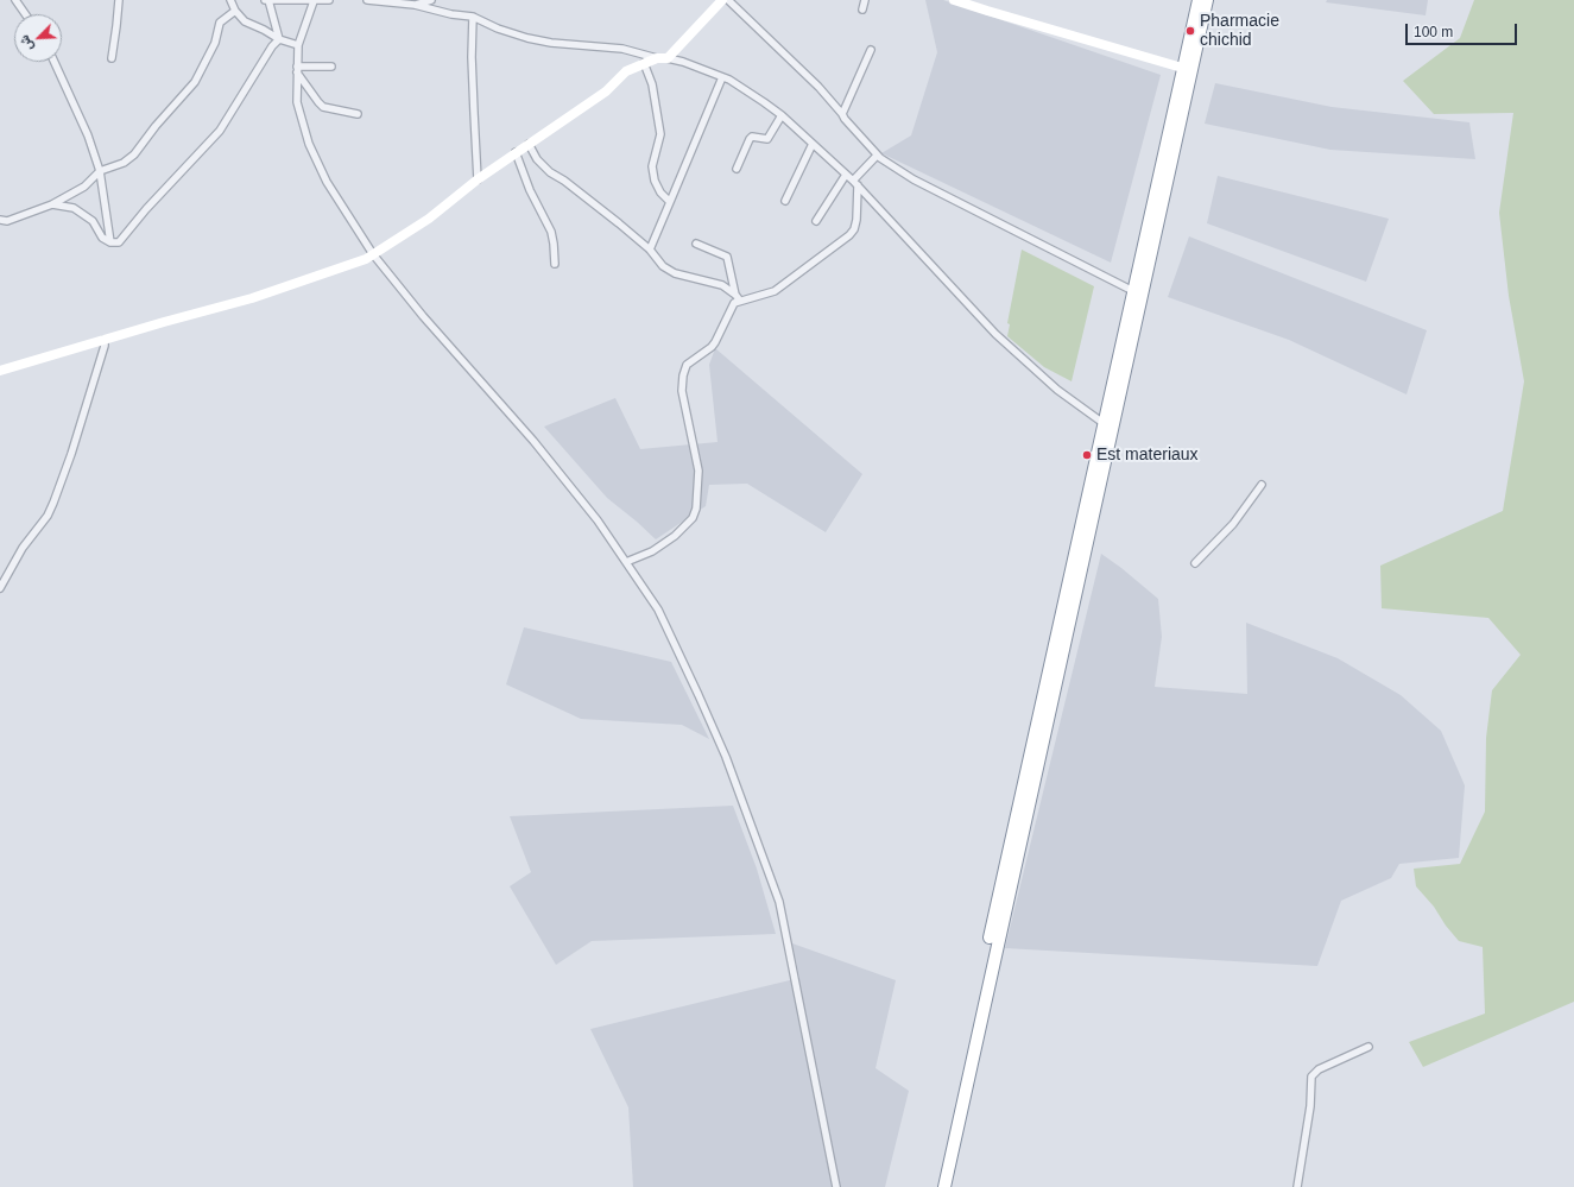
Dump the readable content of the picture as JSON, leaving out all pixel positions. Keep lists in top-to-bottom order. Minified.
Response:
{"places":["Pharmacie chichid","Est materiaux"],"scale_bar":"100 m","north":"bottom left"}
